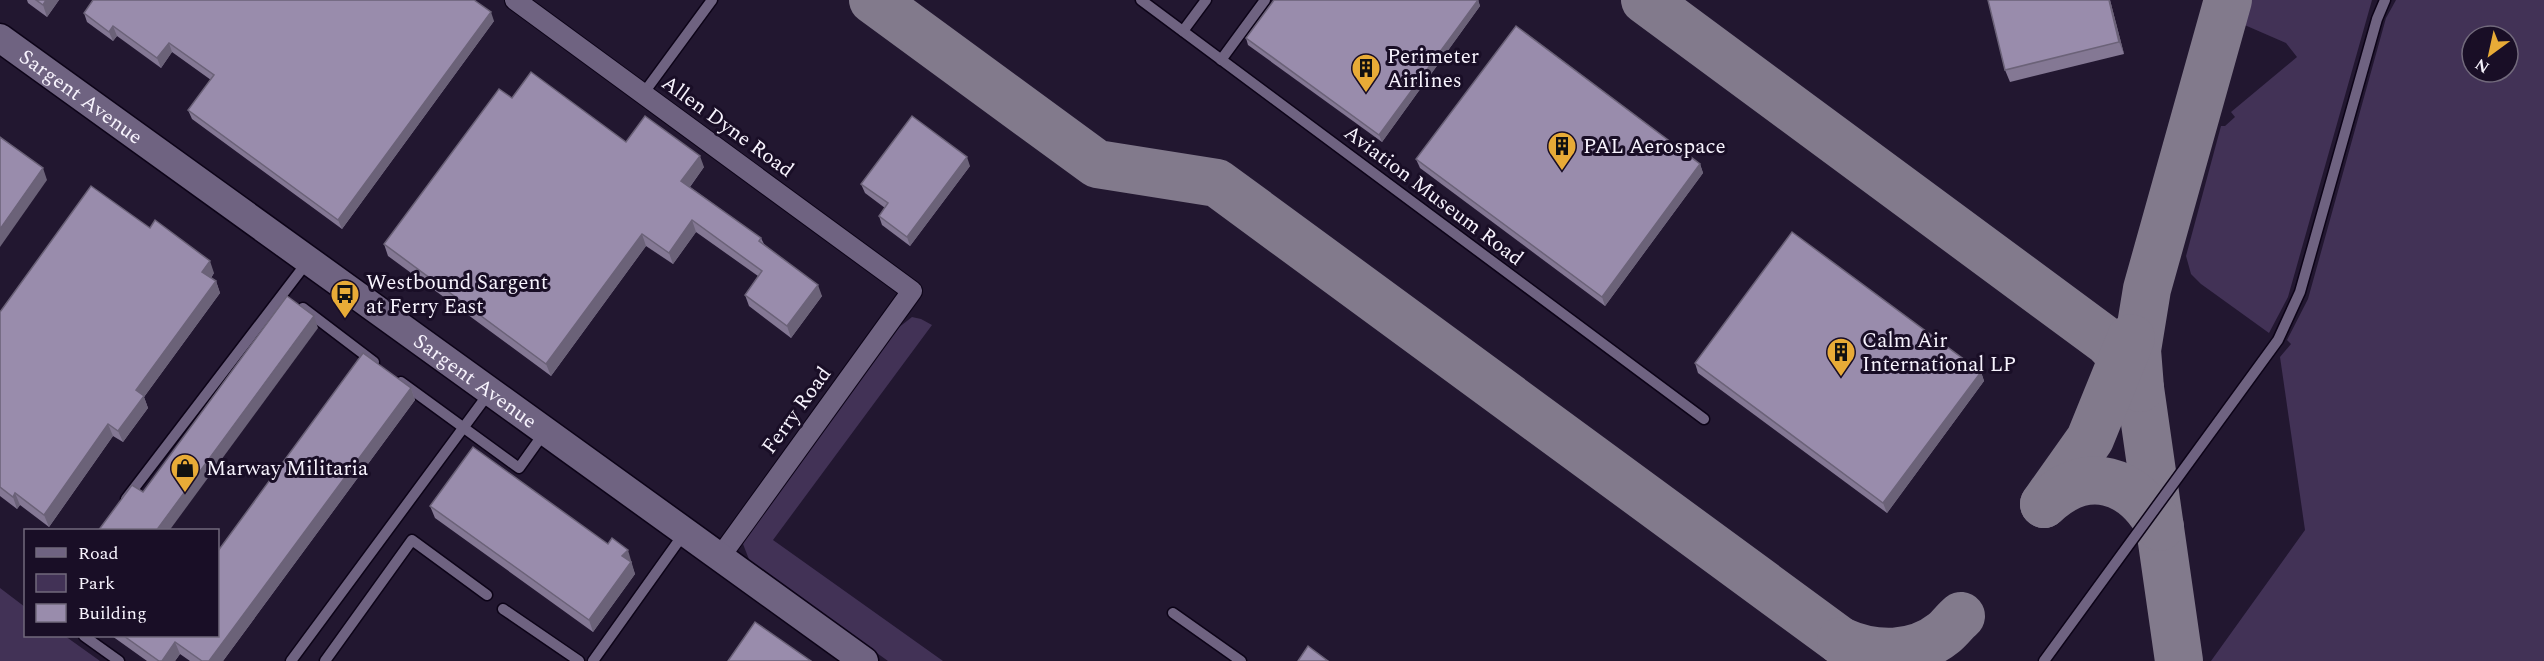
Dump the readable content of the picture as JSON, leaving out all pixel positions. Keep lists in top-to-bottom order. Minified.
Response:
{"streets":{"street":["Sargent Avenue","Allen Dyne Road","Ferry Road"],"lane":["Aviation Museum Road"]},"crossings":[["Sargent Avenue","Ferry Road"],["Allen Dyne Road","Ferry Road"]],"places":{"building":["Perimeter Airlines","PAL Aerospace","Calm Air International LP"],"bus stop":["Westbound Sargent at Ferry East"],"shop":["Marway Militaria"]},"legend":["Road","Park","Building"],"north":"bottom left"}
